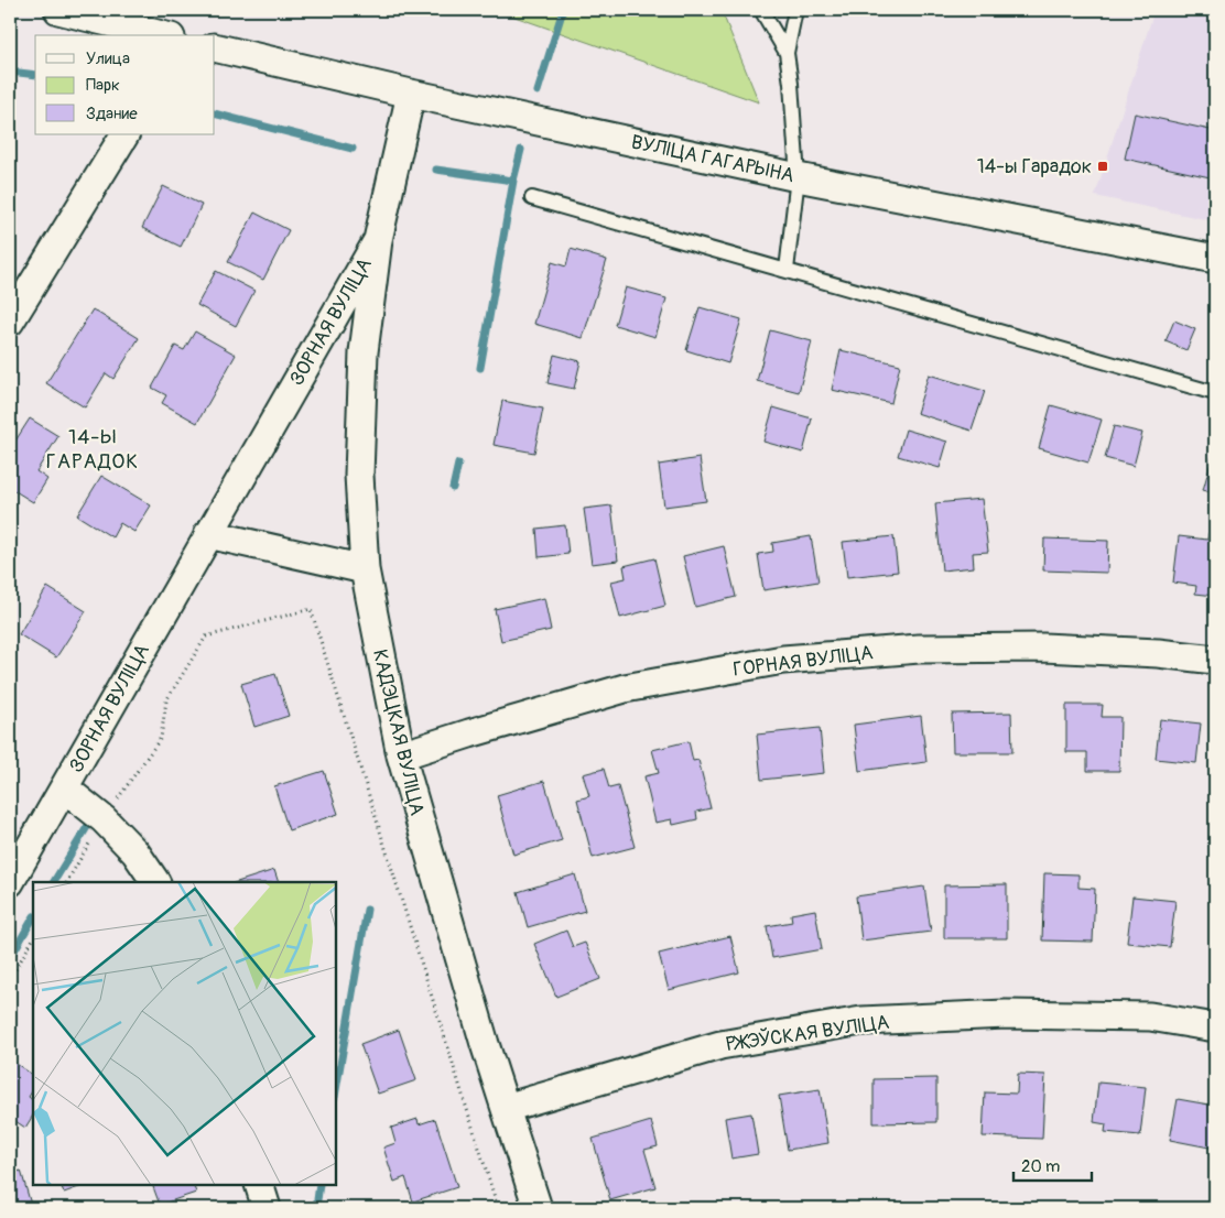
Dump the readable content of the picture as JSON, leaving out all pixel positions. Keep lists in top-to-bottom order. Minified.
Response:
{"streets":{"street":["ВУЛІЦА ГАГАРЫНА","ЗОРНАЯ ВУЛІЦА","ГОРНАЯ ВУЛІЦА","КАДЭЦКАЯ ВУЛІЦА","РЖЭЎСКАЯ ВУЛІЦА"]},"crossings":[["ВУЛІЦА ГАГАРЫНА","ЗОРНАЯ ВУЛІЦА"],["ЗОРНАЯ ВУЛІЦА","КАДЭЦКАЯ ВУЛІЦА"],["ГОРНАЯ ВУЛІЦА","КАДЭЦКАЯ ВУЛІЦА"],["КАДЭЦКАЯ ВУЛІЦА","РЖЭЎСКАЯ ВУЛІЦА"]],"districts":["14-Ы ГАРАДОК"],"places":{"transit":["14-ы Гарадок"]},"legend":["Улица","Парк","Здание"],"scale_bar":"20 m"}
